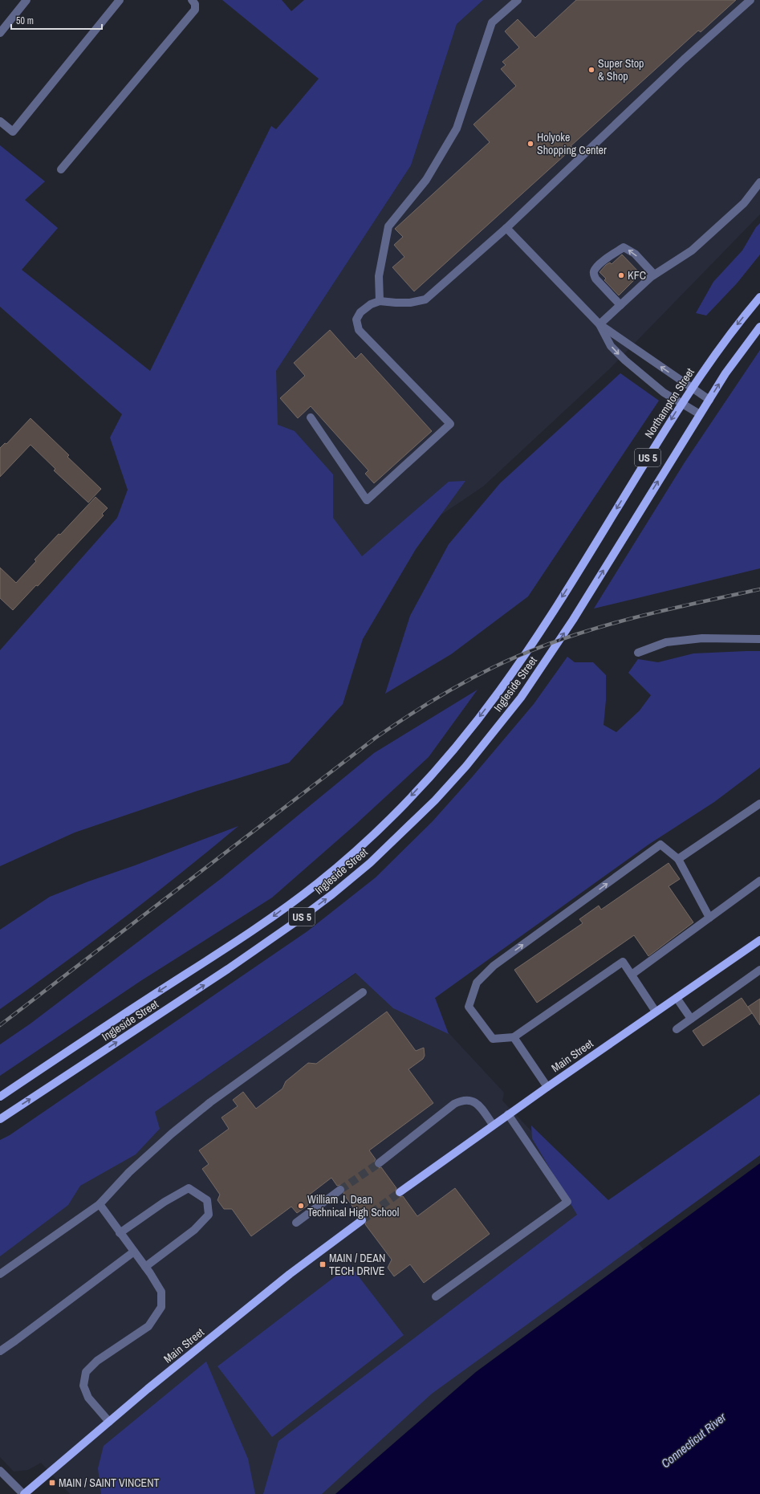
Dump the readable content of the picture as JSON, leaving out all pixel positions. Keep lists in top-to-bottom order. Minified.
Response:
{"streets":{"main road":["Northampton Street","US 5","Ingleside Street","Main Street"]},"crossings":[["Northampton Street","Ingleside Street"],["US 5","Ingleside Street"]],"one_way":["Northampton Street"],"water":["Connecticut River"],"places":{"other":["Super Stop & Shop","Holyoke Shopping Center","KFC","William J. Dean Technical High School"],"transit":["MAIN / DEAN TECH DRIVE","MAIN / SAINT VINCENT"]},"scale_bar":"50 m"}
